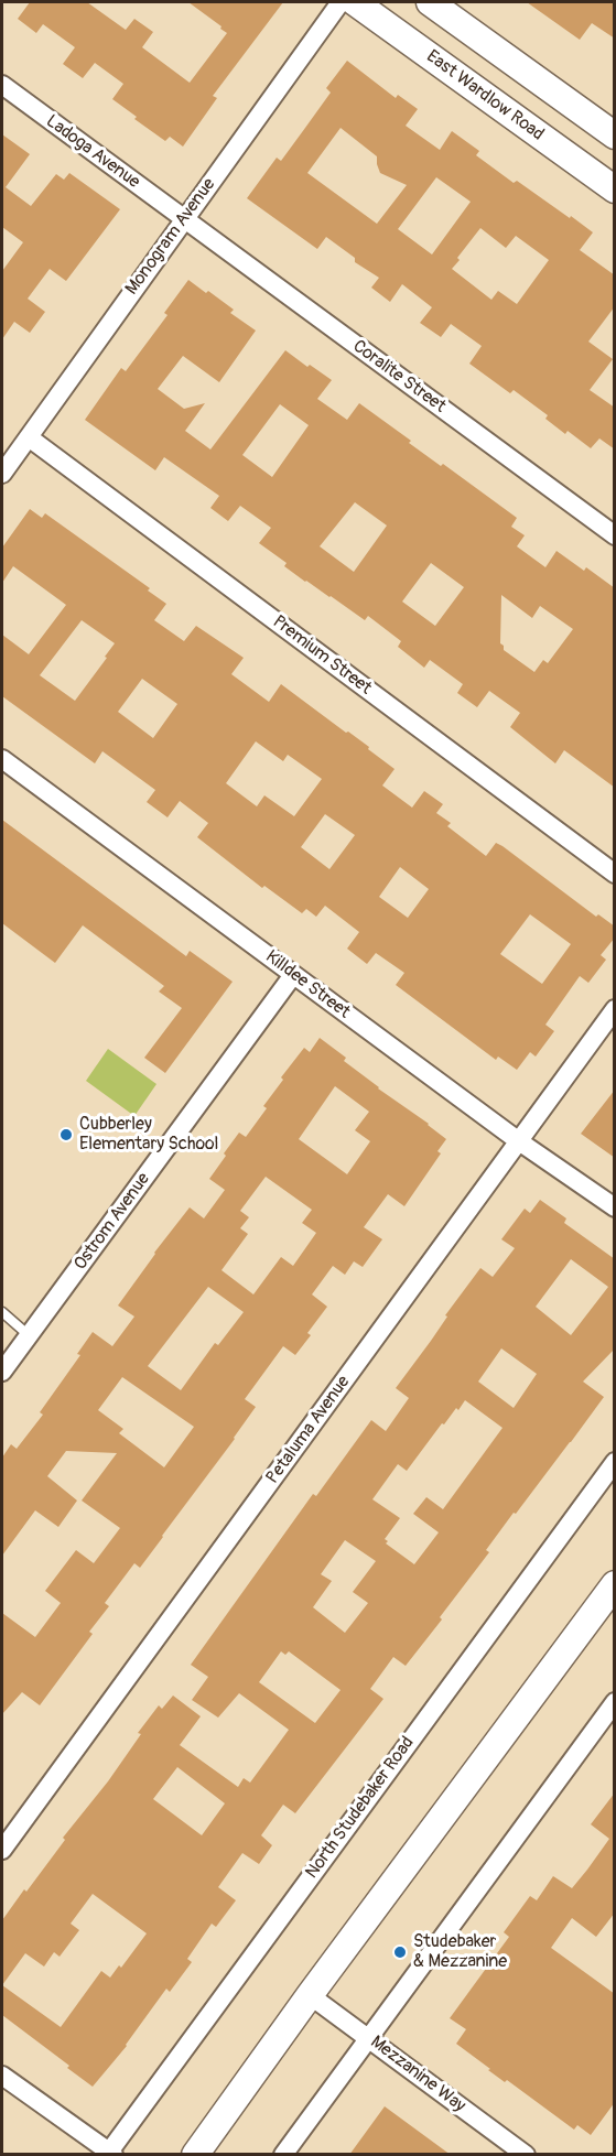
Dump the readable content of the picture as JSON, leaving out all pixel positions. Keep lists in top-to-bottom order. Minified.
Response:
{"streets":{"main road":["East Wardlow Road"],"street":["Ladoga Avenue","Monogram Avenue","Coralite Street","Premium Street","Killdee Street","Ostrom Avenue","Petaluma Avenue","North Studebaker Road","Mezzanine Way"]},"crossings":[["Ladoga Avenue","Monogram Avenue"],["Ladoga Avenue","Coralite Street"],["Monogram Avenue","Coralite Street"],["Monogram Avenue","Premium Street"],["Killdee Street","Ostrom Avenue"],["Killdee Street","Petaluma Avenue"]],"places":["Cubberley Elementary School","Studebaker & Mezzanine"]}
